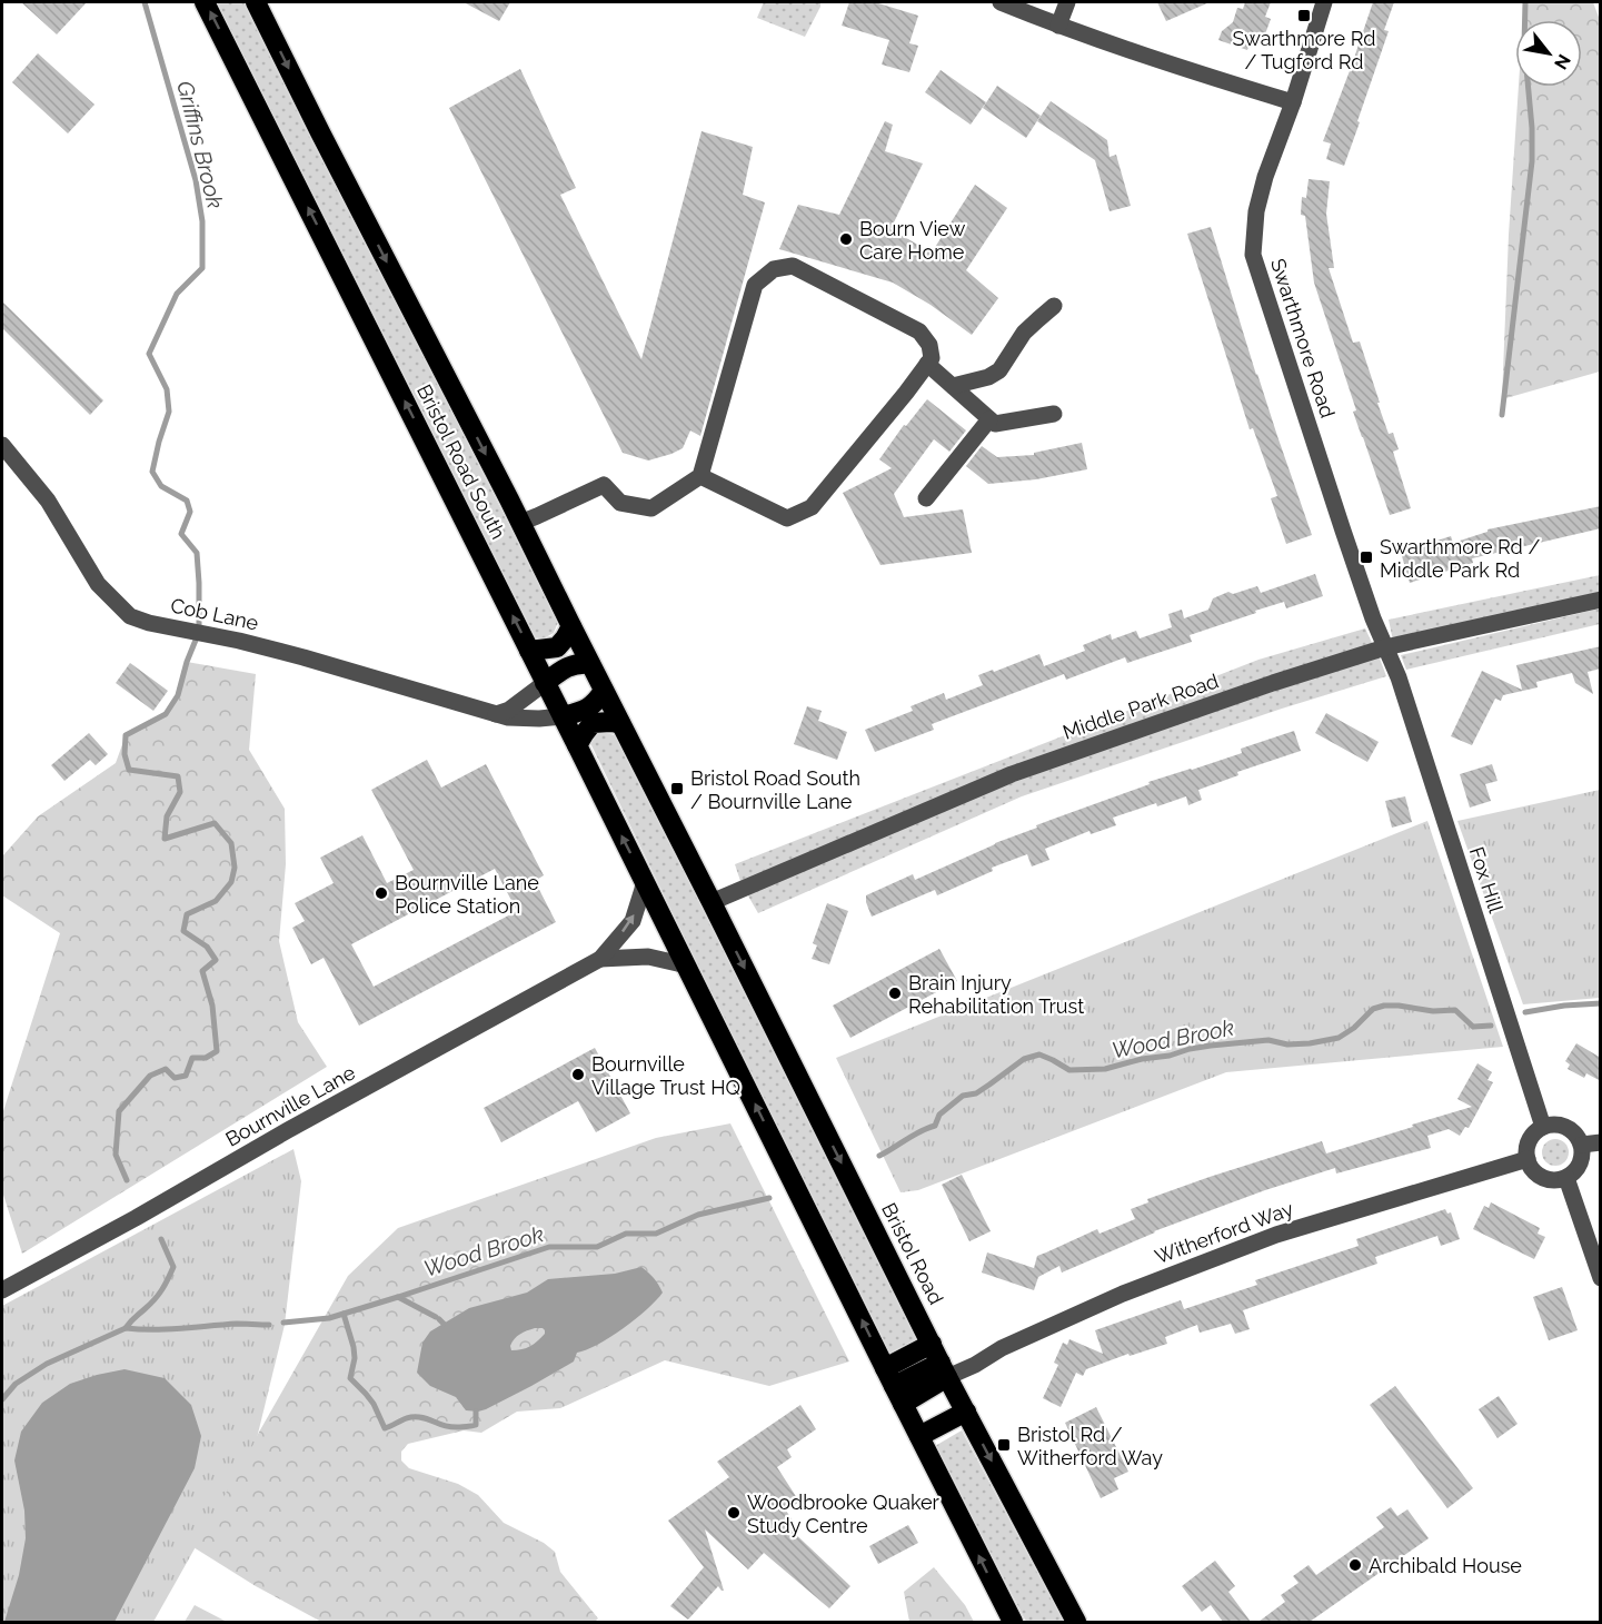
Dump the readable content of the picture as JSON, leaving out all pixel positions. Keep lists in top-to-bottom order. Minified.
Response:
{"streets":{"highway":["Bristol Road South","Bristol Road"],"street":["Swarthmore Road","Cob Lane","Middle Park Road","Fox Hill","Bournville Lane","Witherford Way"]},"crossings":[["Swarthmore Road","Middle Park Road"],["Swarthmore Road","Fox Hill"],["Bristol Road South","Cob Lane"],["Bristol Road South","Middle Park Road"],["Bristol Road South","Bournville Lane"],["Bristol Road South","Bristol Road"],["Middle Park Road","Fox Hill"],["Middle Park Road","Bristol Road"],["Fox Hill","Witherford Way"],["Witherford Way","Bristol Road"]],"water":["Griffins Brook","Wood Brook"],"places":{"transit":["Swarthmore Rd / Tugford Rd","Swarthmore Rd / Middle Park Rd","Bristol Road South / Bournville Lane","Bristol Rd / Witherford Way"],"other":["Bourn View Care Home","Bournville Lane Police Station","Brain Injury Rehabilitation Trust","Bournville Village Trust HQ","Woodbrooke Quaker Study Centre","Archibald House"]},"north":"bottom right"}
